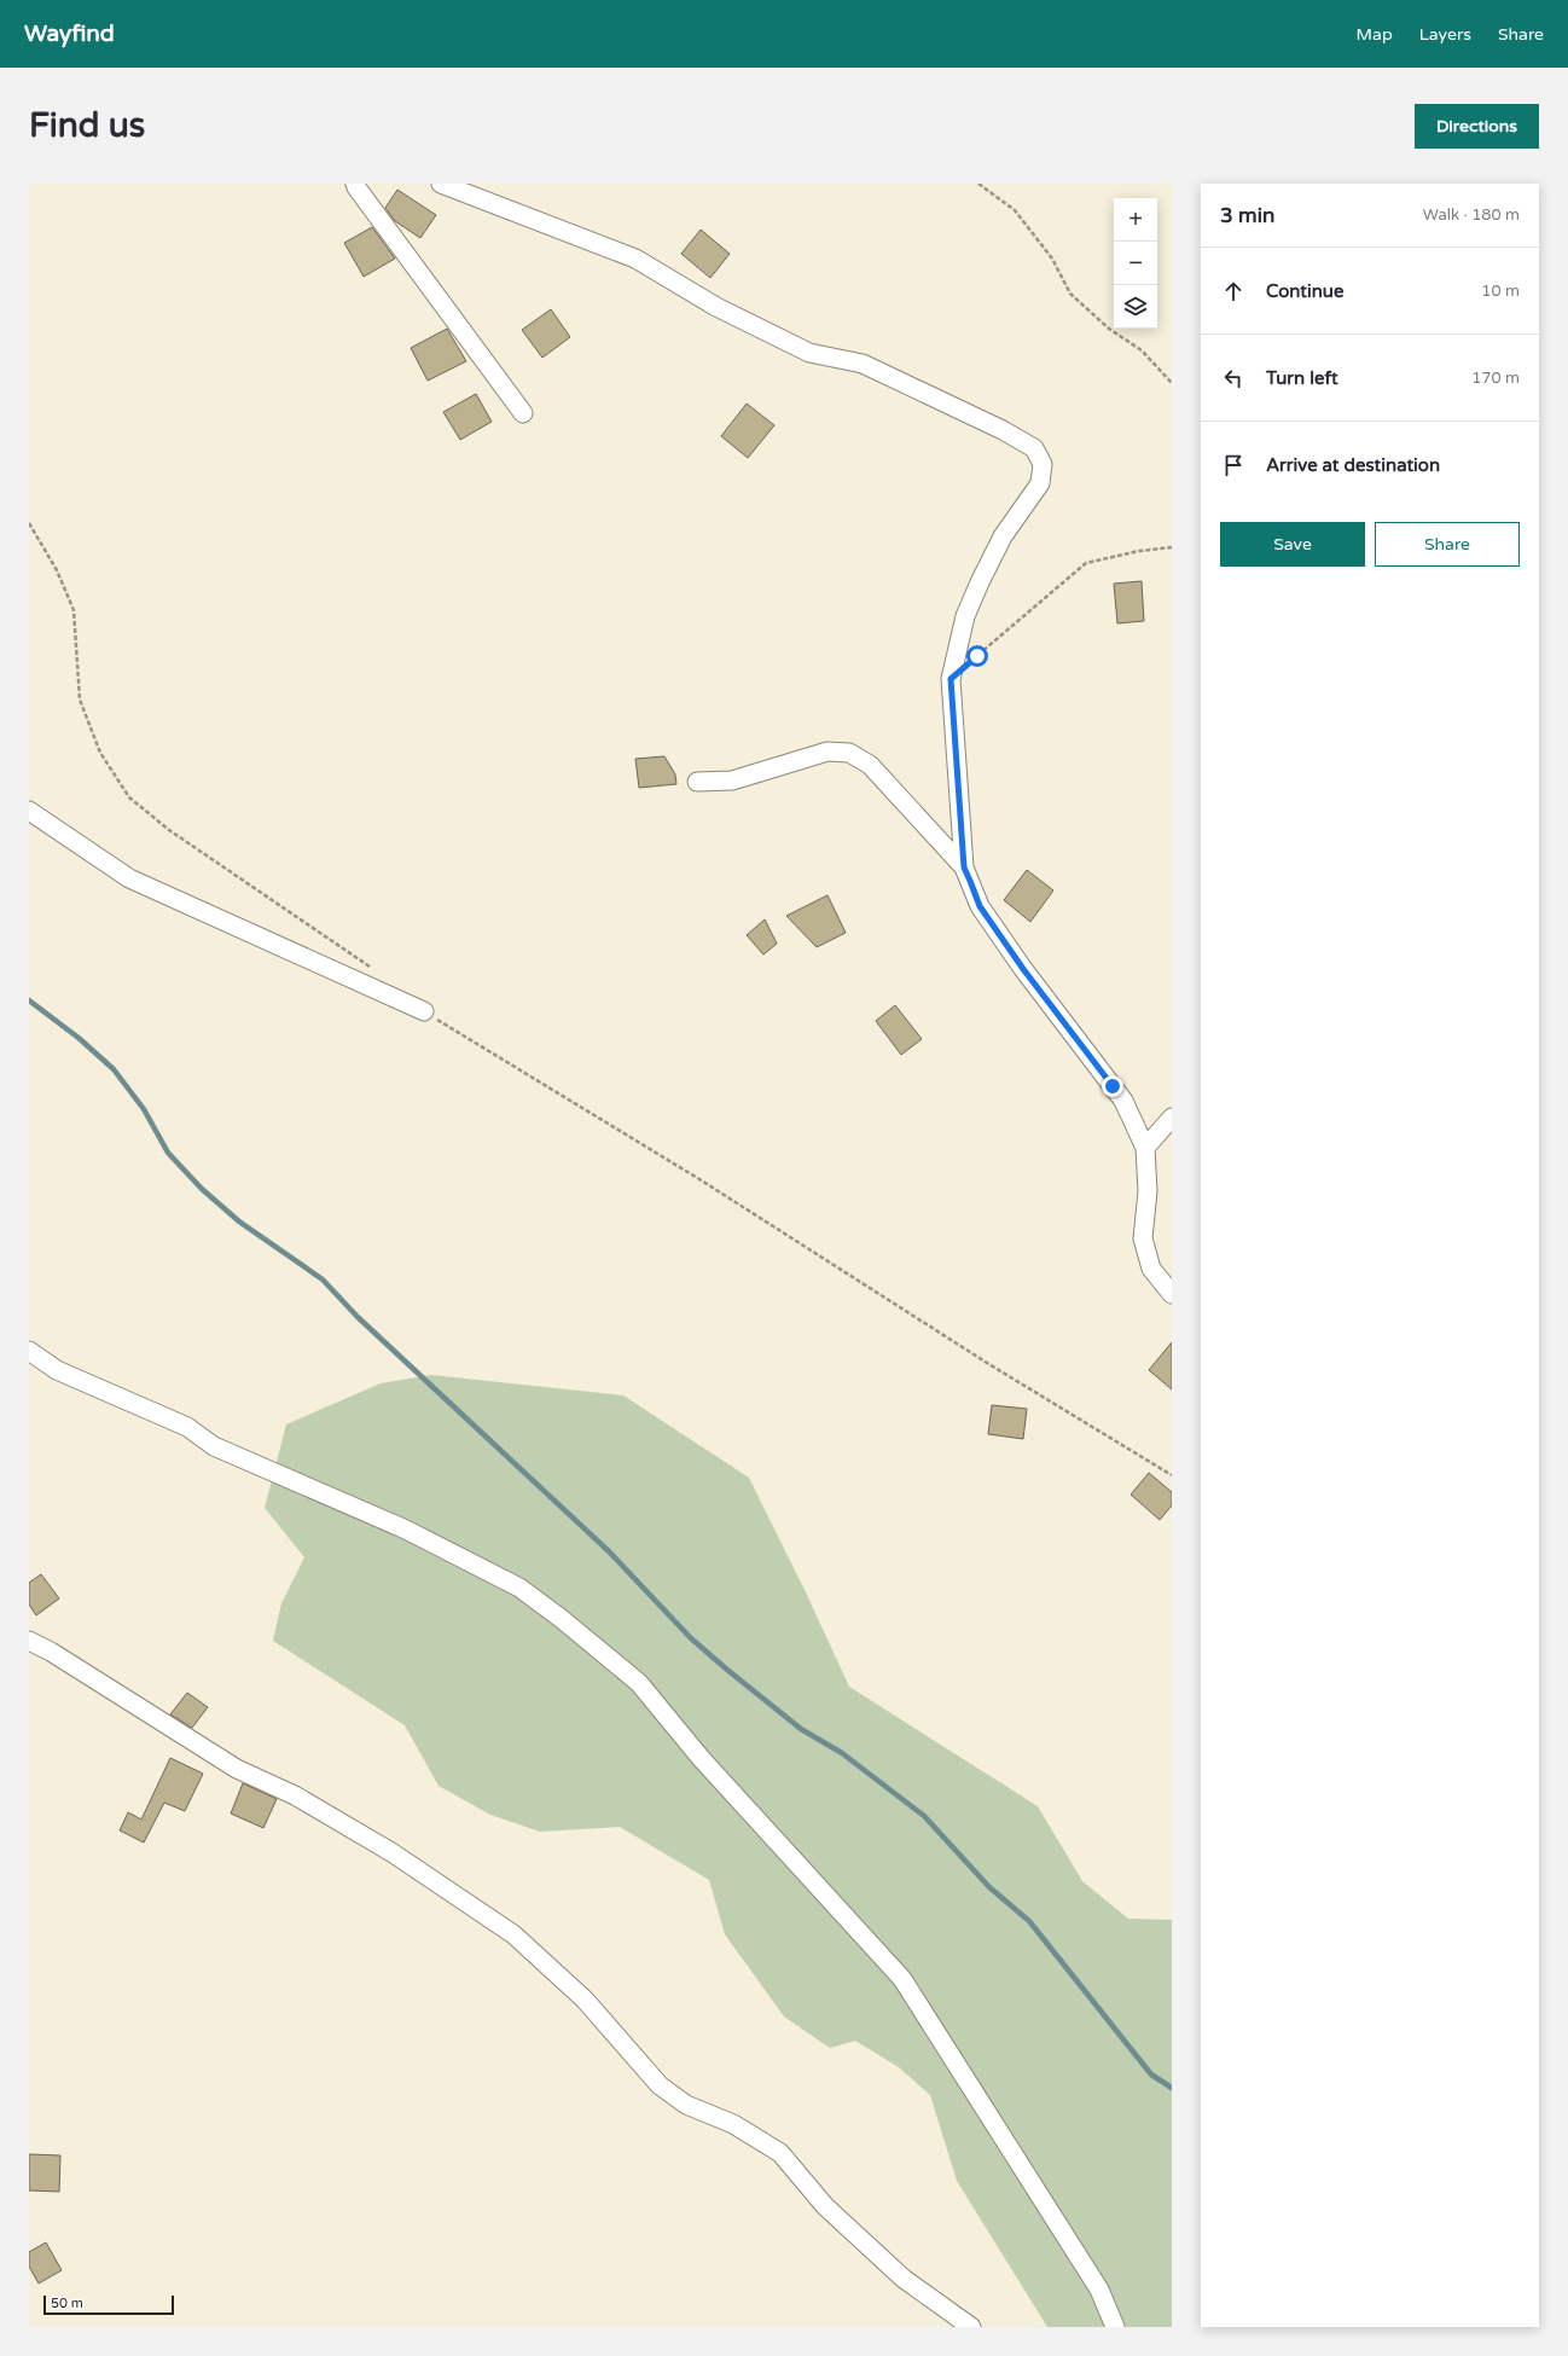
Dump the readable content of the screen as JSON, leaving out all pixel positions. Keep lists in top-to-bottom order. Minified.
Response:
{"scale_bar":"50 m","page":{"header":"Wayfind","nav":["Map","Layers","Share"],"buttons":["Directions",["Save","Share"]],"title":"Find us","heading":["3 min","Walk · 180 m"],"map_buttons":["+","−"],"list":[["Continue","10 m"],["Turn left","170 m"],"Arrive at destination"],"scale":"50 m"}}
